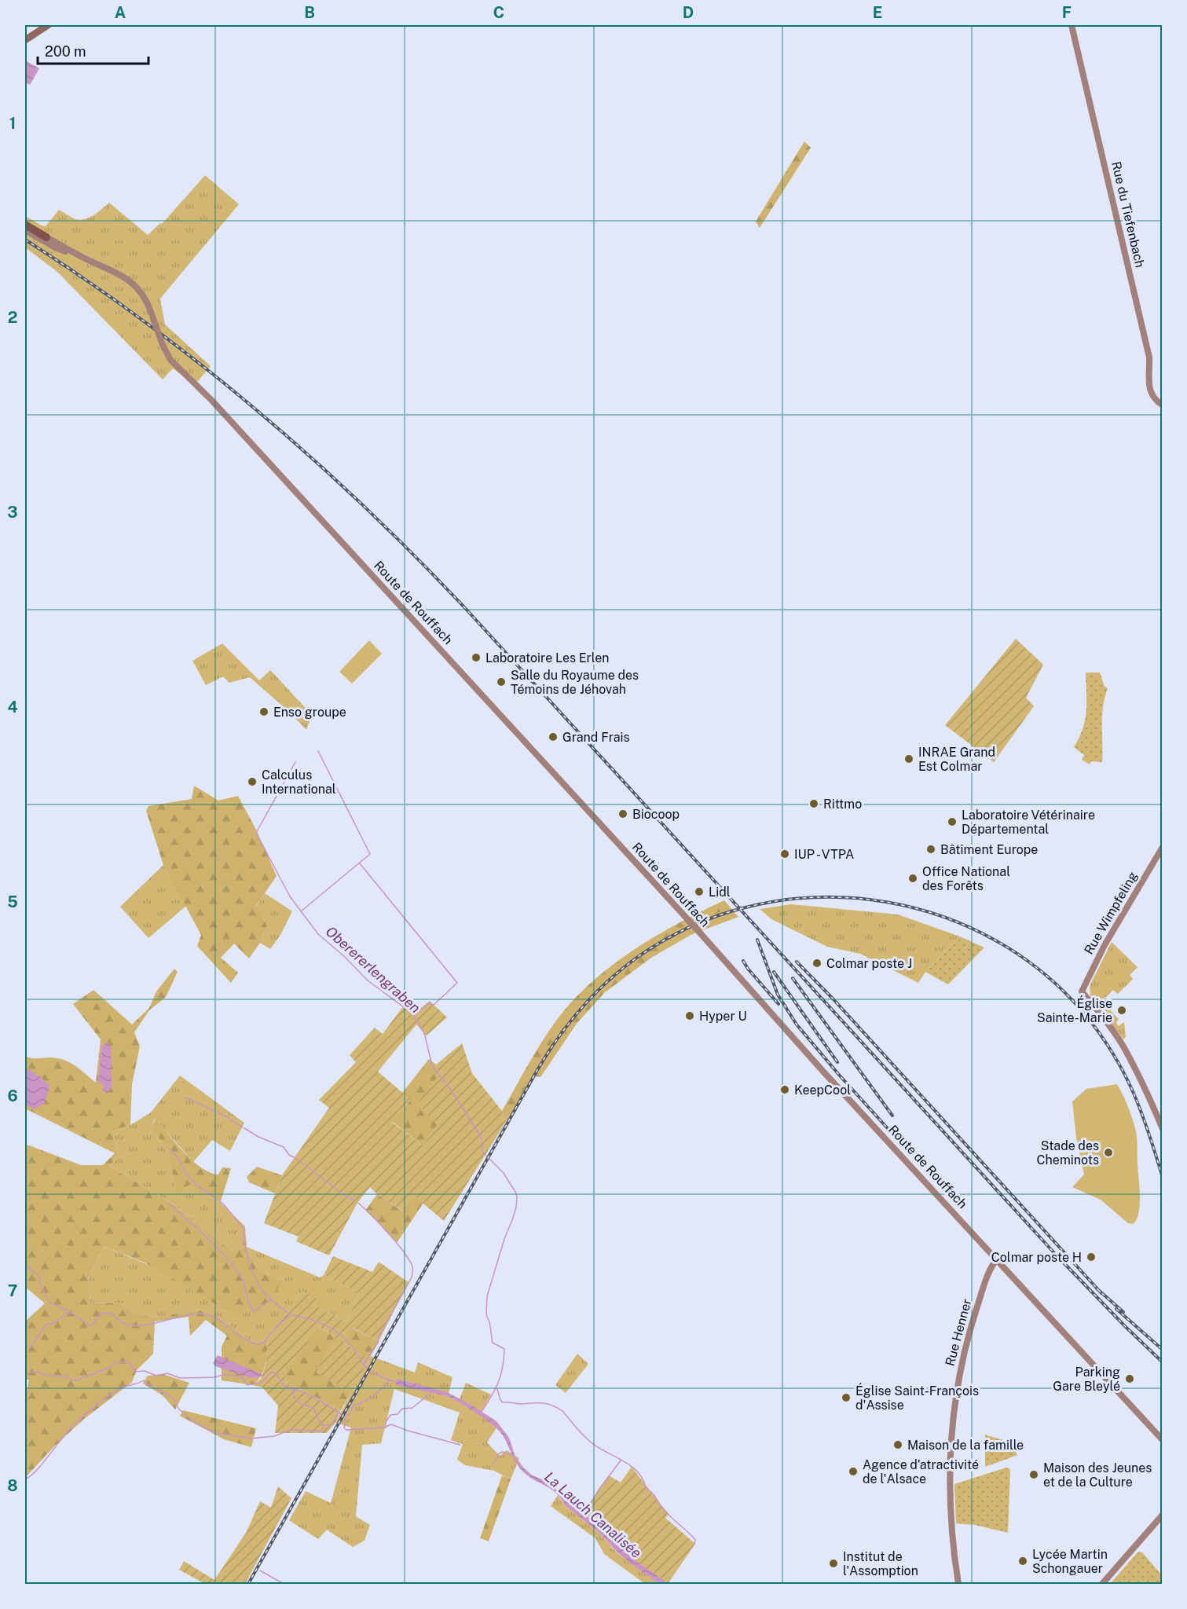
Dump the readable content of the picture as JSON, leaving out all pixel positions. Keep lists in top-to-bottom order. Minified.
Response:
{"streets":{"main road":["Rue du Tiefenbach","Route de Rouffach","Rue Wimpfeling","Rue Henner"]},"crossings":[["Route de Rouffach","Rue Henner"]],"water":["Oberererlengraben","La Lauch Canalisée"],"places":["Laboratoire Les Erlen","Salle du Royaume des Témoins de Jéhovah","Enso groupe","Grand Frais","INRAE Grand Est Colmar","Calculus International","Rittmo","Biocoop","Laboratoire Vétérinaire Départemental","Bâtiment Europe","IUP - VTPA","Office National des Forêts","Lidl","Colmar poste J","Église Sainte-Marie","Hyper U","KeepCool","Stade des Cheminots","Colmar poste H","Parking Gare Bleylé","Église Saint-François d'Assise","Maison de la famille","Agence d'atractivité de l'Alsace","Maison des Jeunes et de la Culture","Lycée Martin Schongauer","Institut de l'Assomption"],"scale_bar":"200 m","grid":{"columns":["A","B","C","D","E","F"],"rows":["1","2","3","4","5","6","7","8"]}}
